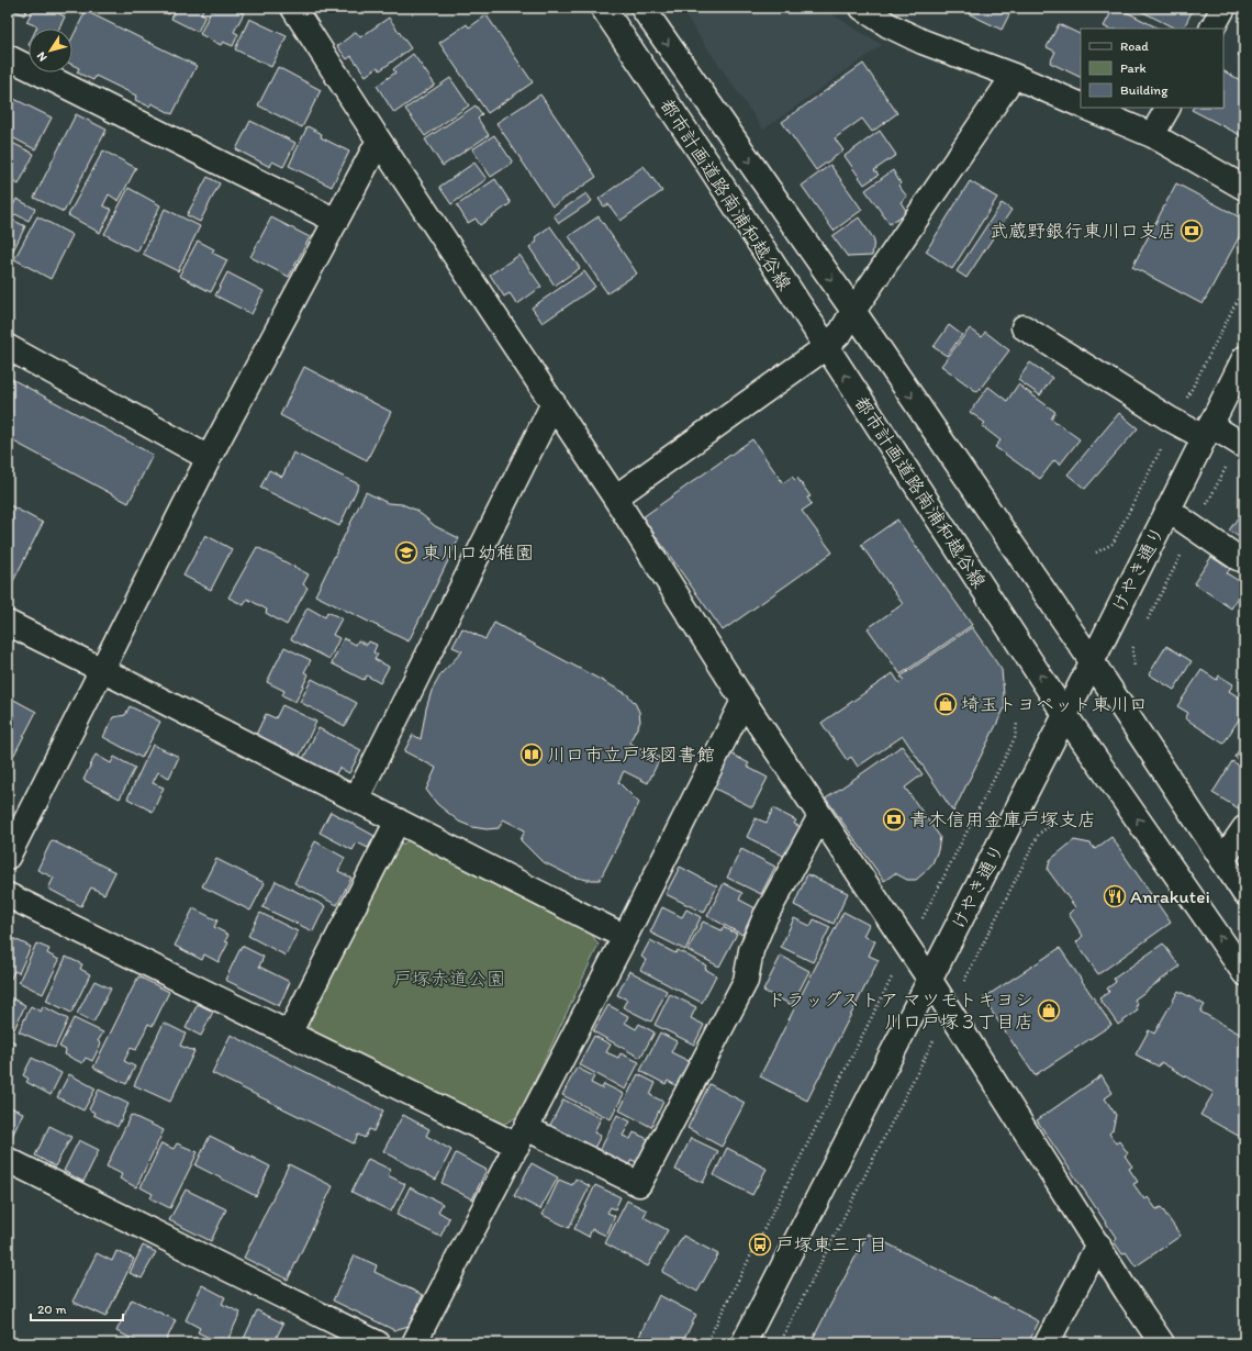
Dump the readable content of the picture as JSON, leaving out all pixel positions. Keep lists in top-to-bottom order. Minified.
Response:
{"streets":{"street":["都市計画道路南浦和越谷線","けやき通り"]},"crossings":[["都市計画道路南浦和越谷線","けやき通り"]],"parks":["戸塚赤道公園"],"places":{"bank":["武蔵野銀行東川口支店","青木信用金庫戸塚支店"],"school or university":["東川口幼稚園"],"shop":["埼玉トヨペット東川口","ドラッグストア マツモトキヨシ 川口戸塚３丁目店"],"library":["川口市立戸塚図書館"],"restaurant":["Anrakutei"],"bus stop":["戸塚東三丁目"]},"legend":["Road","Park","Building"],"scale_bar":"20 m","north":"bottom left"}
